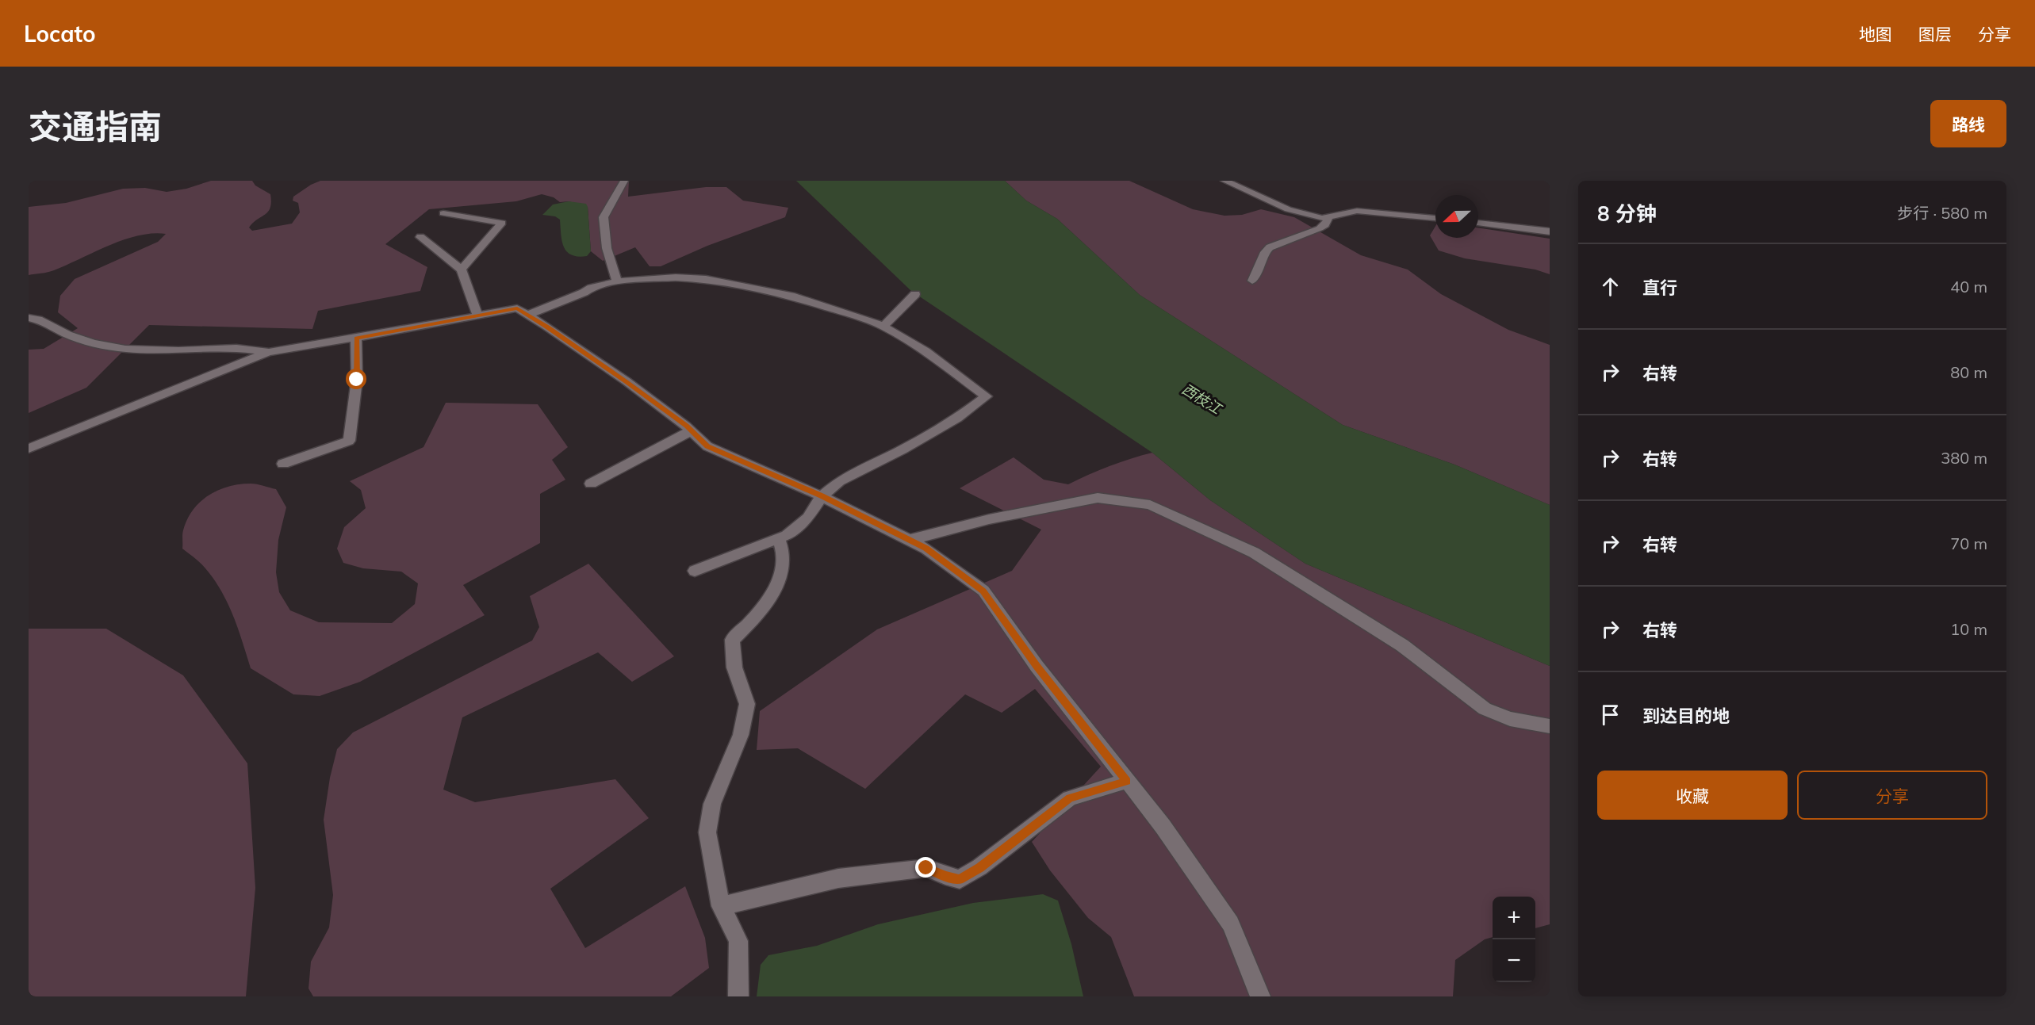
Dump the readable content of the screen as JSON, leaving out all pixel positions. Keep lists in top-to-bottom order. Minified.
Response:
{"water":["西枝江"],"north":"left","page":{"header":"Locato","nav":["地图","图层","分享"],"title":"交通指南","buttons":["路线",["收藏","分享"]],"heading":["8 分钟","步行 · 580 m"],"list":[["直行","40 m"],["右转","80 m"],["右转","380 m"],["右转","70 m"],["右转","10 m"],"到达目的地"],"map_buttons":["+","−"]}}
